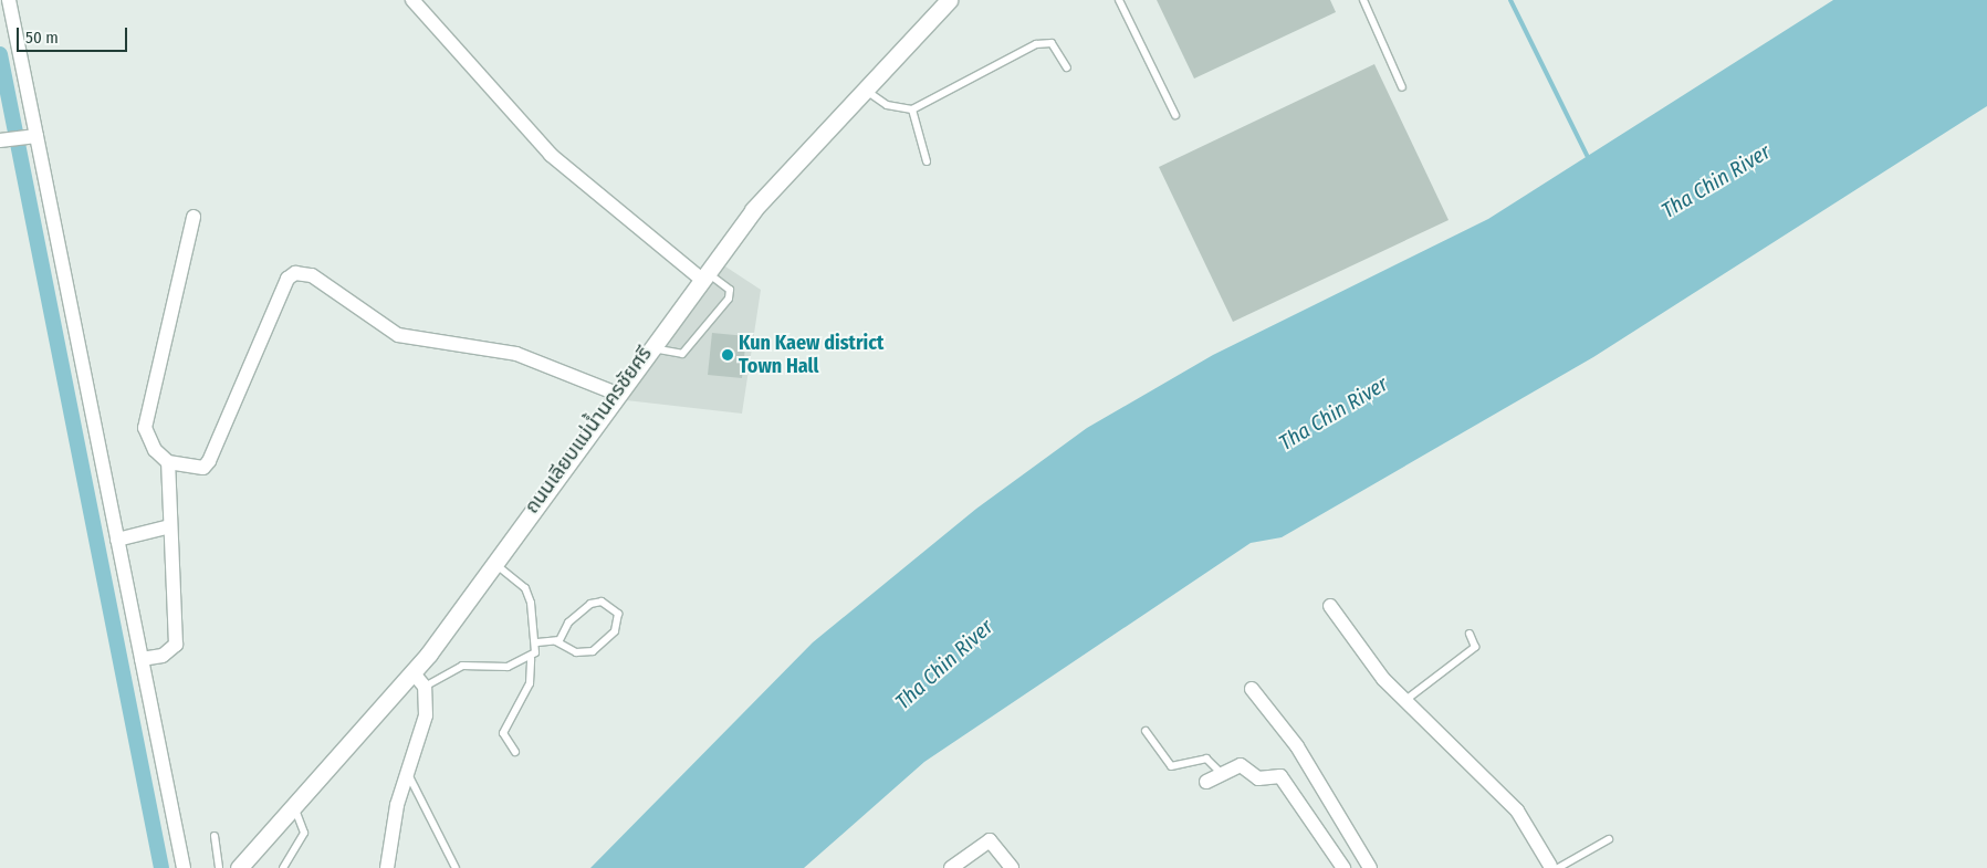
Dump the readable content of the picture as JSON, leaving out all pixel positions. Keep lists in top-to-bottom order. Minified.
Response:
{"streets":{"main road":["ถนนเลียบแม่น้ำนครชัยศรี"]},"water":["Tha Chin River"],"places":["Kun Kaew district Town Hall"],"scale_bar":"50 m"}
